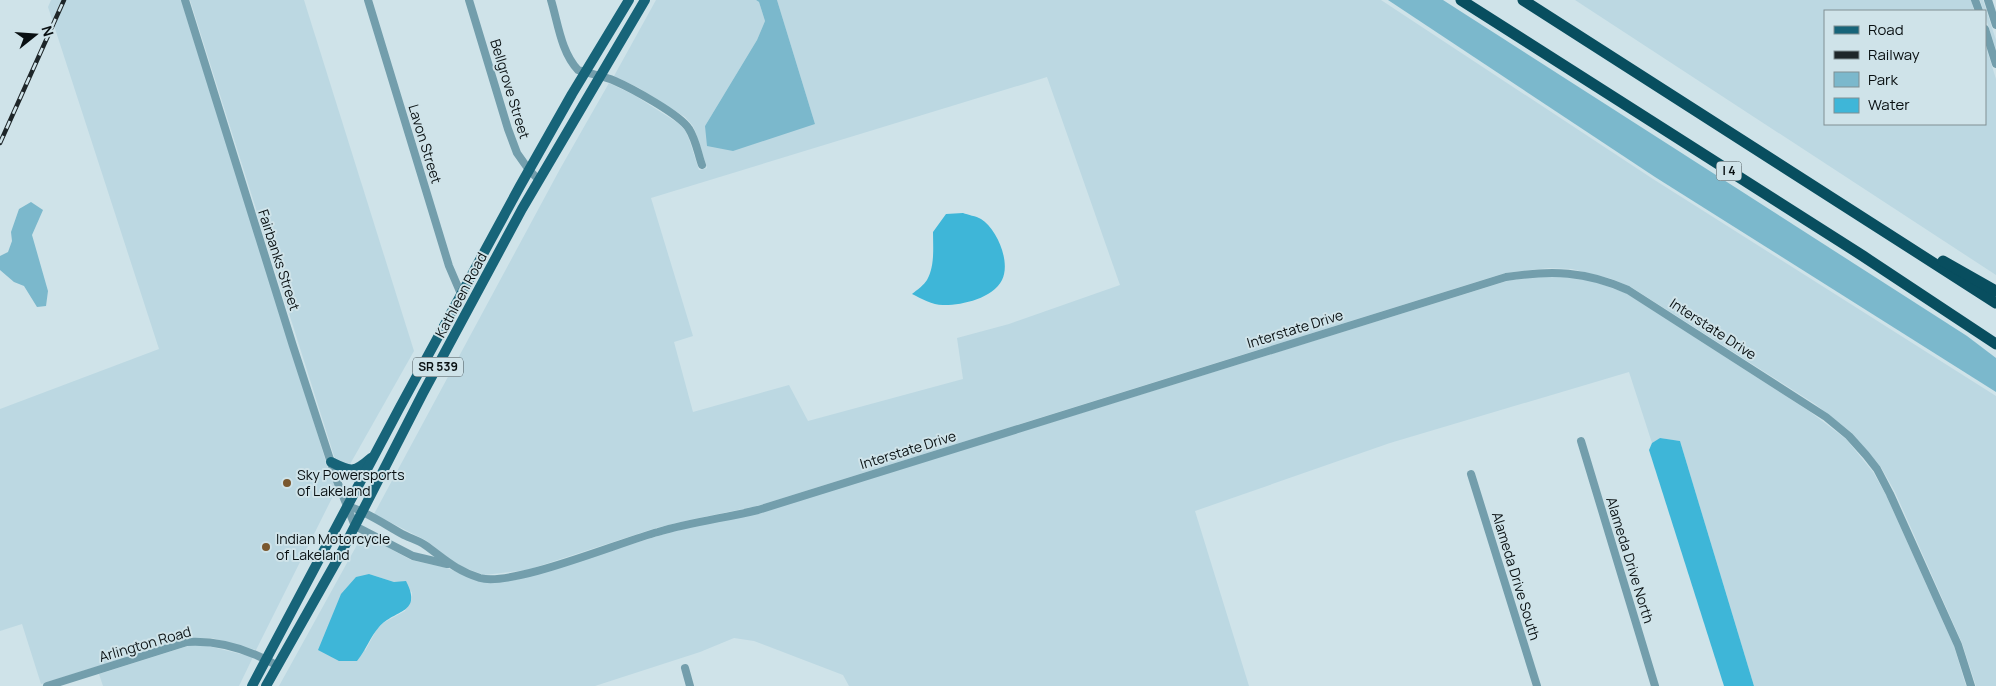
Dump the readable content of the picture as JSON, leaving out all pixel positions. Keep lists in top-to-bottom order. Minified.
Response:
{"streets":{"highway":["I 4"],"main road":["Kathleen Road","SR 539"],"street":["Bellgrove Street","Lavon Street","Fairbanks Street","Interstate Drive","Alameda Drive North","Alameda Drive South","Arlington Road"]},"crossings":[["Bellgrove Street","Kathleen Road"],["Lavon Street","Kathleen Road"],["Fairbanks Street","Kathleen Road"],["Fairbanks Street","Interstate Drive"],["Kathleen Road","Interstate Drive"],["Kathleen Road","Arlington Road"]],"places":["Sky Powersports of Lakeland","Indian Motorcycle of Lakeland"],"legend":["Road","Railway","Park","Water"],"north":"right"}
